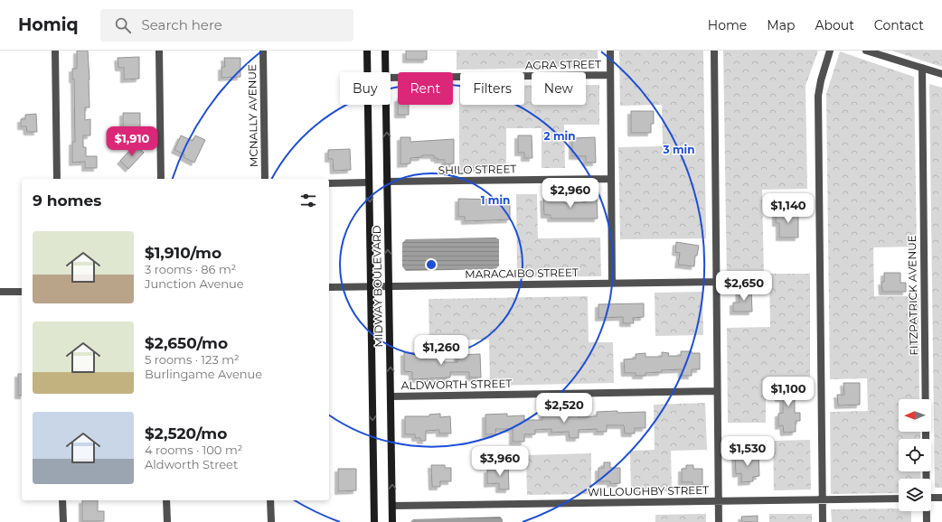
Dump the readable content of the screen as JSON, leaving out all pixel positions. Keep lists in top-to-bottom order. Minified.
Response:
{"streets":{"street":["AGRA STREET","MCNALLY AVENUE","SHILO STREET","MARACAIBO STREET","MIDWAY BOULEVARD","FITZPATRICK AVENUE","ALDWORTH STREET","WILLOUGHBY STREET"]},"crossings":[["SHILO STREET","MIDWAY BOULEVARD"],["MARACAIBO STREET","MIDWAY BOULEVARD"],["MIDWAY BOULEVARD","ALDWORTH STREET"],["MIDWAY BOULEVARD","WILLOUGHBY STREET"]],"north":"left","page":{"header":"Homiq","search":"Search here","nav":["Home","Map","About","Contact"],"chip":["Buy","Rent","Filters","New"],"price":["$1,910","$2,960","$1,140","$2,650","$1,260","$1,100","$2,520","$1,530","$3,960"],"heading":"9 homes","list":[{"name":"$1,910/mo","note":"3 rooms · 86 m² · Junction Avenue"},{"name":"$2,650/mo","note":"5 rooms · 123 m² · Burlingame Avenue"},{"name":"$2,520/mo","note":"4 rooms · 100 m² · Aldworth Street"}]},"rings":["2 min","3 min","1 min"]}
